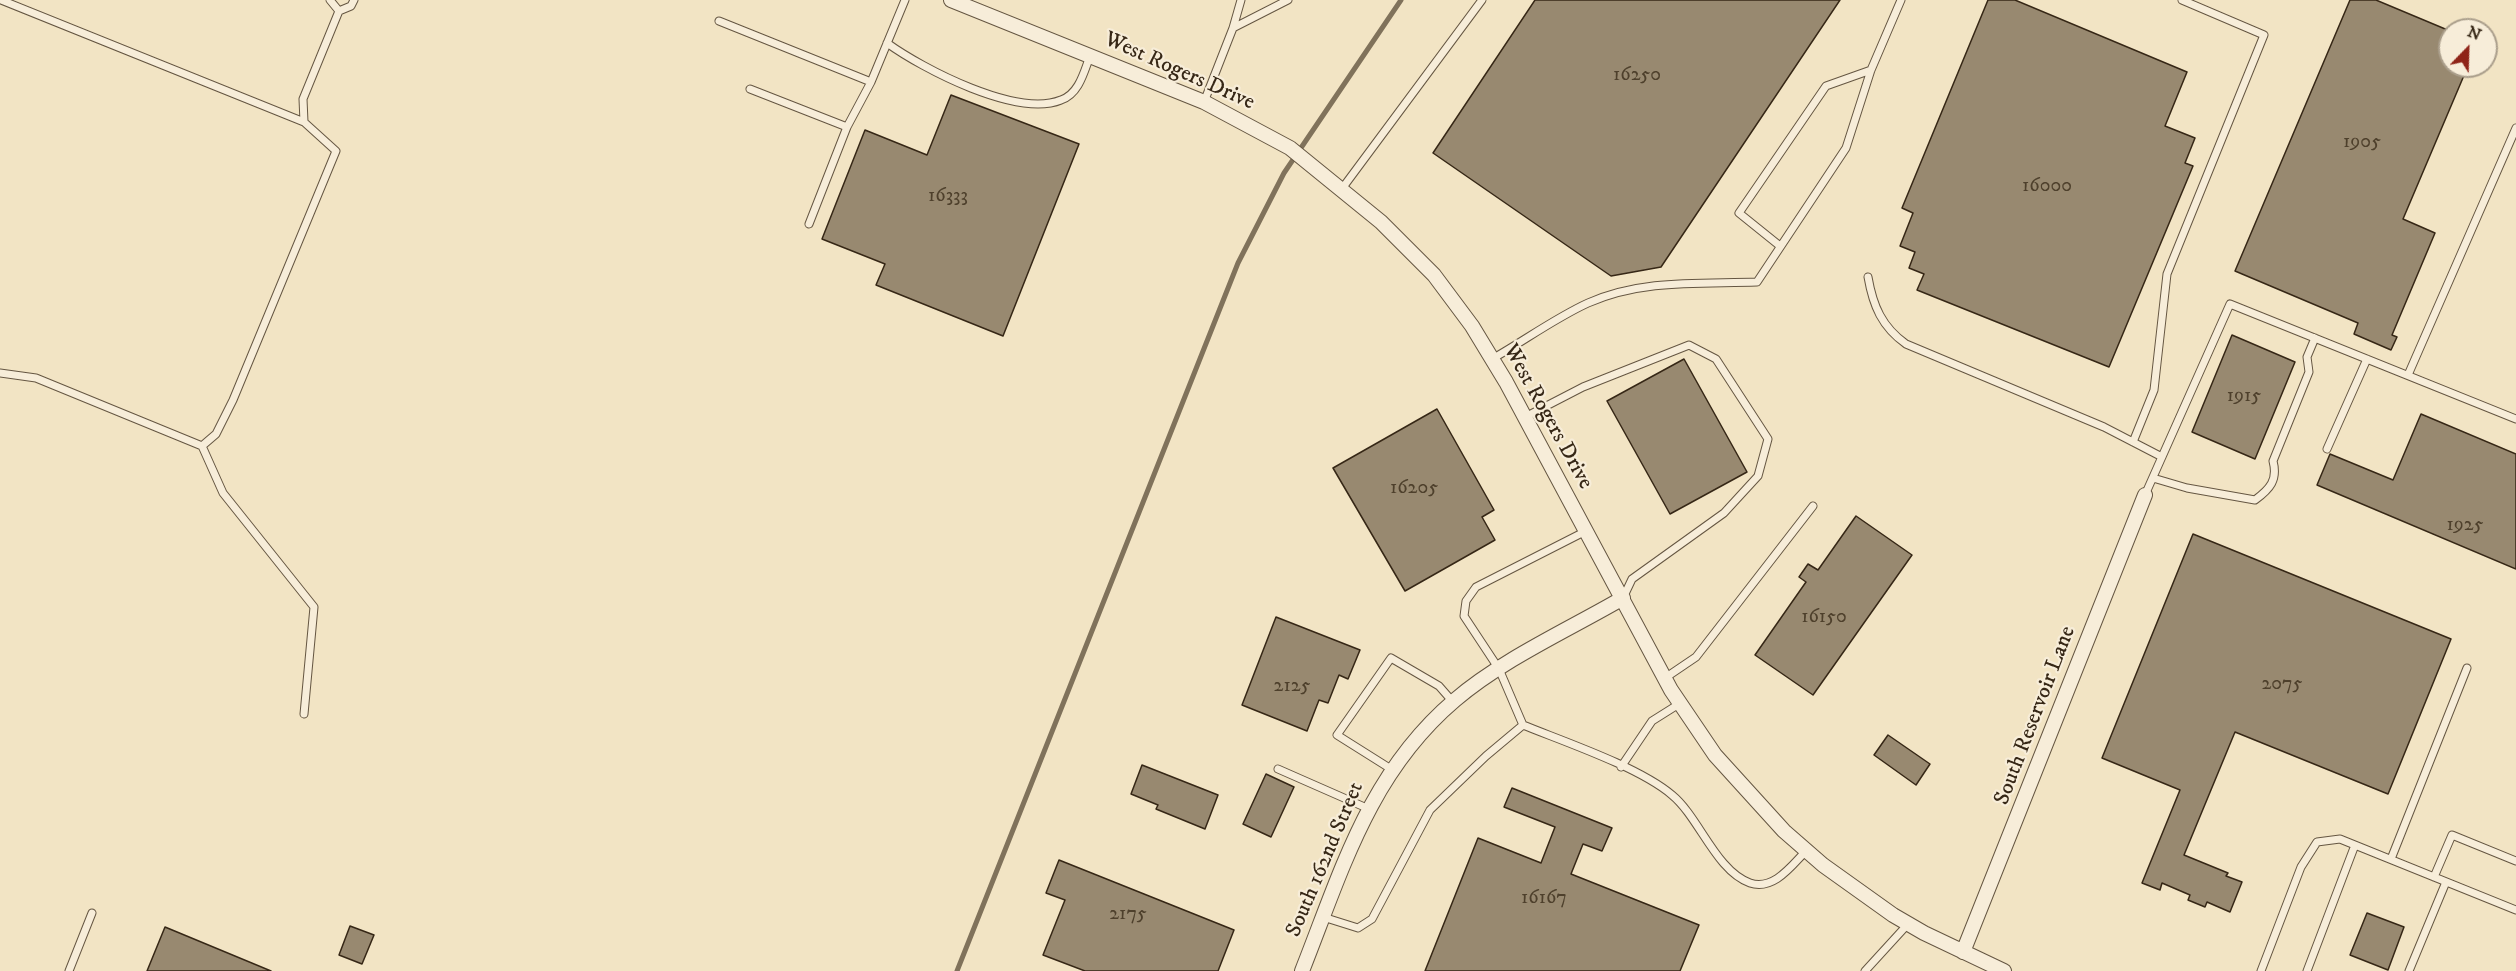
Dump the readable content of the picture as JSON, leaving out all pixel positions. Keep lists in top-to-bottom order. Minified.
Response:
{"streets":{"street":["West Rogers Drive","South Reservoir Lane","South 162nd Street"]},"crossings":[["West Rogers Drive","South Reservoir Lane"],["West Rogers Drive","South 162nd Street"]],"house_numbers":["16250","1905","16000","16333","1915","16205","1925","16150","2075","2125","16167","2175"],"north":"top right"}
